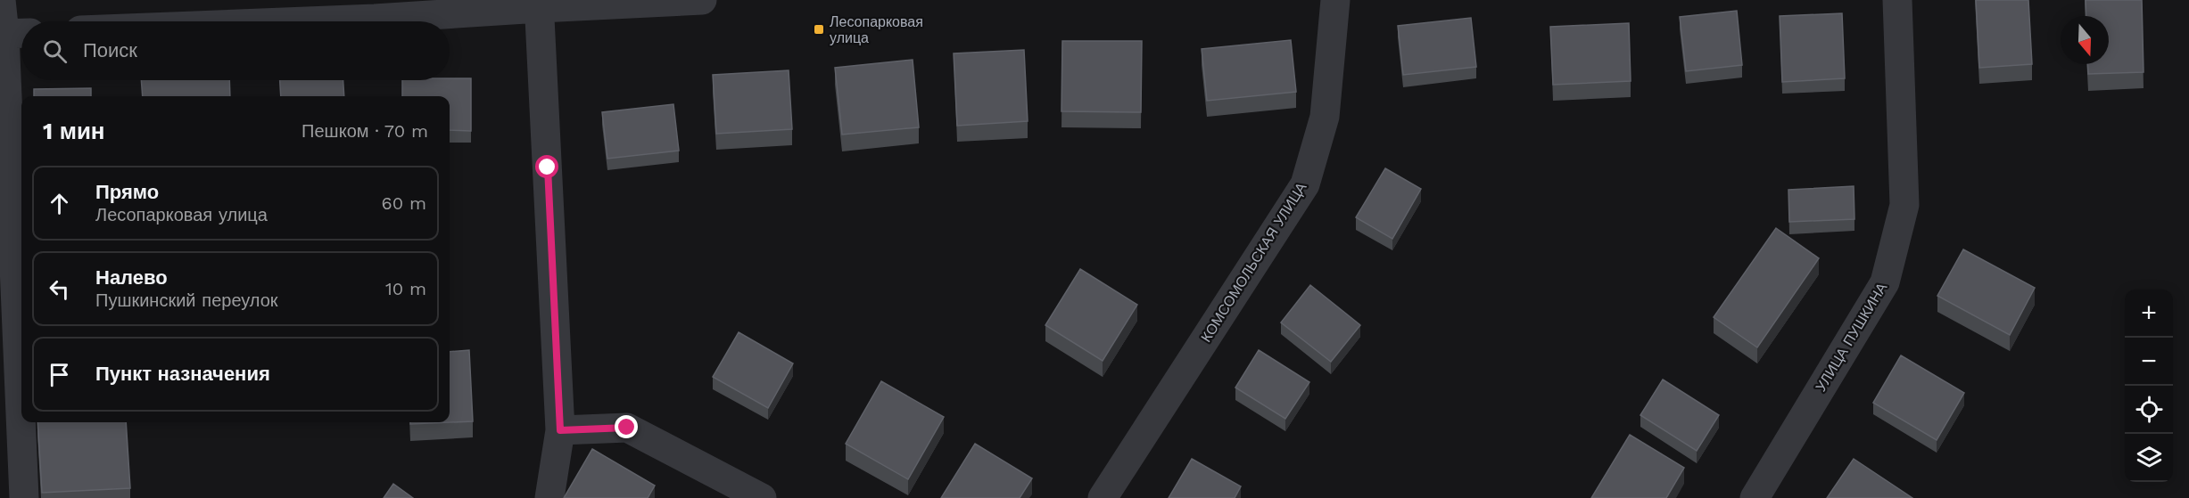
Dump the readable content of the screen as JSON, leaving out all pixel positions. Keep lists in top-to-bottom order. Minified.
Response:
{"streets":{"street":["КОМСОМОЛЬСКАЯ УЛИЦА","УЛИЦА ПУШКИНА"]},"places":{"transit":["Лесопарковая улица"]},"north":"bottom","page":{"search":"Поиск","heading":["1 мин","Пешком · 70 m"],"list":[["Прямо","Лесопарковая улица","60 m"],["Налево","Пушкинский переулок","10 m"],"Пункт назначения"],"map_buttons":["+","−"]}}
